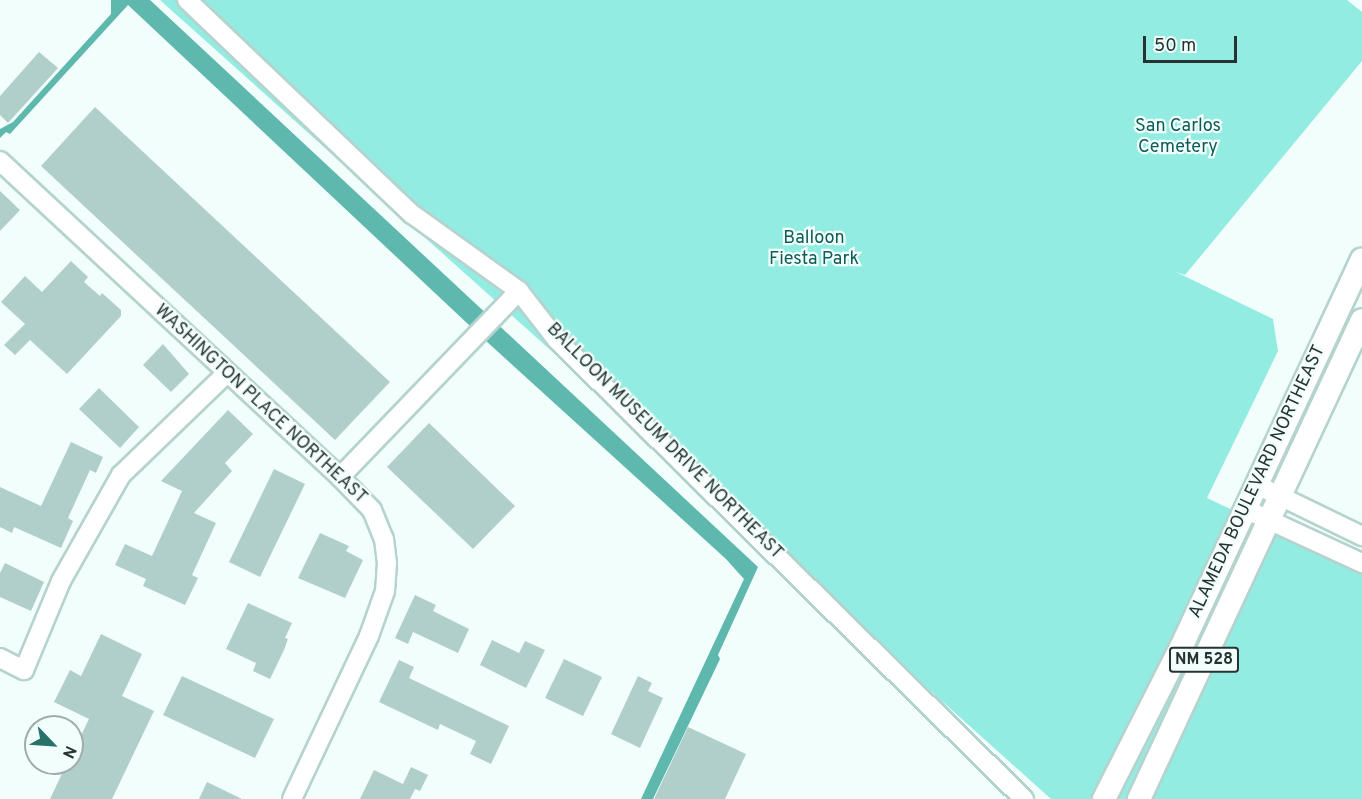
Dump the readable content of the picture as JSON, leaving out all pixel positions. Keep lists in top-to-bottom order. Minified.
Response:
{"streets":{"main road":["ALAMEDA BOULEVARD NORTHEAST","NM 528"],"street":["WASHINGTON PLACE NORTHEAST","BALLOON MUSEUM DRIVE NORTHEAST"]},"parks":["San Carlos Cemetery","Balloon Fiesta Park"],"scale_bar":"50 m","north":"bottom right"}
